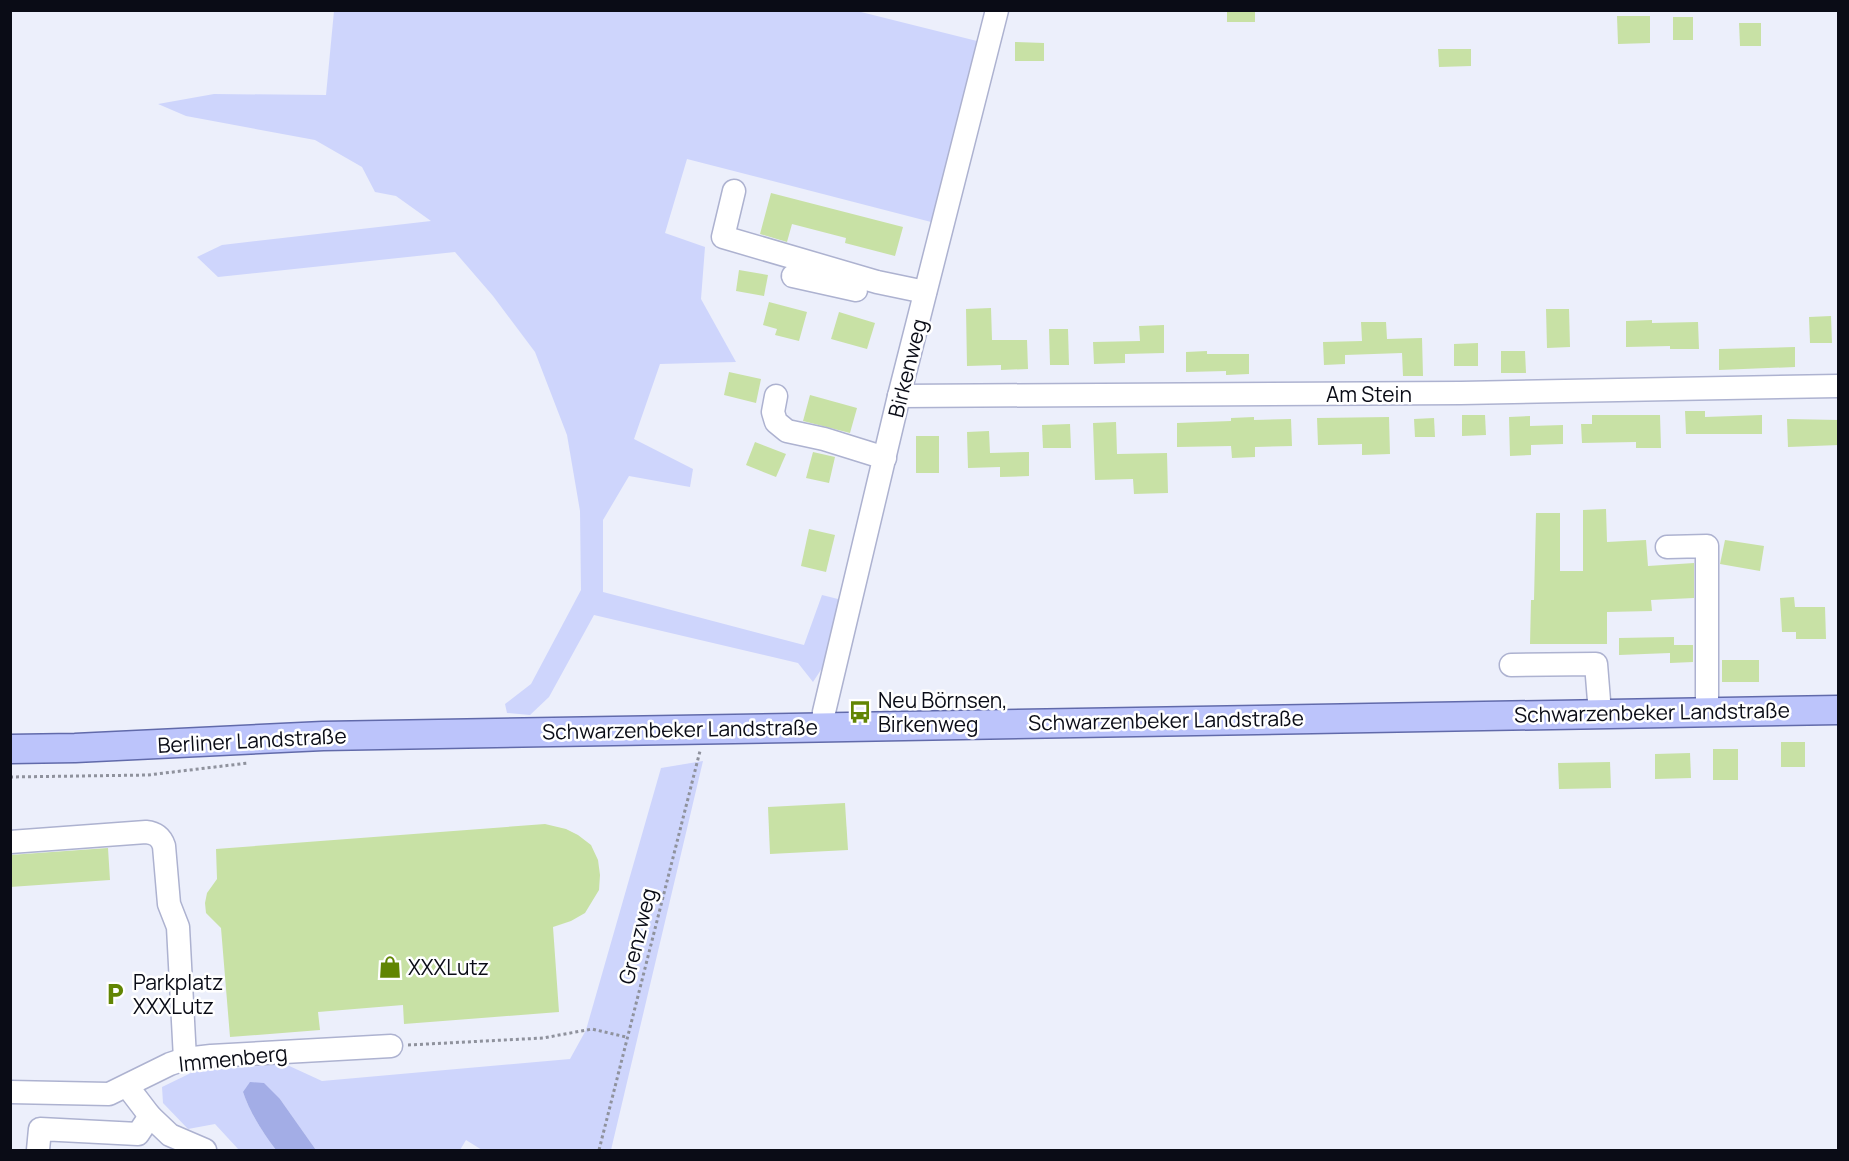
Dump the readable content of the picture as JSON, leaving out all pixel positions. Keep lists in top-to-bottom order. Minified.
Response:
{"streets":{"main road":["Schwarzenbeker Landstraße","Berliner Landstraße"],"street":["Birkenweg","Am Stein","Immenberg"],"path":["Grenzweg"]},"crossings":[["Birkenweg","Am Stein"],["Birkenweg","Schwarzenbeker Landstraße"],["Schwarzenbeker Landstraße","Berliner Landstraße"],["Schwarzenbeker Landstraße","Grenzweg"]],"places":{"bus stop":["Neu Börnsen, Birkenweg"],"shop":["XXXLutz"],"parking":["Parkplatz XXXLutz"]}}
